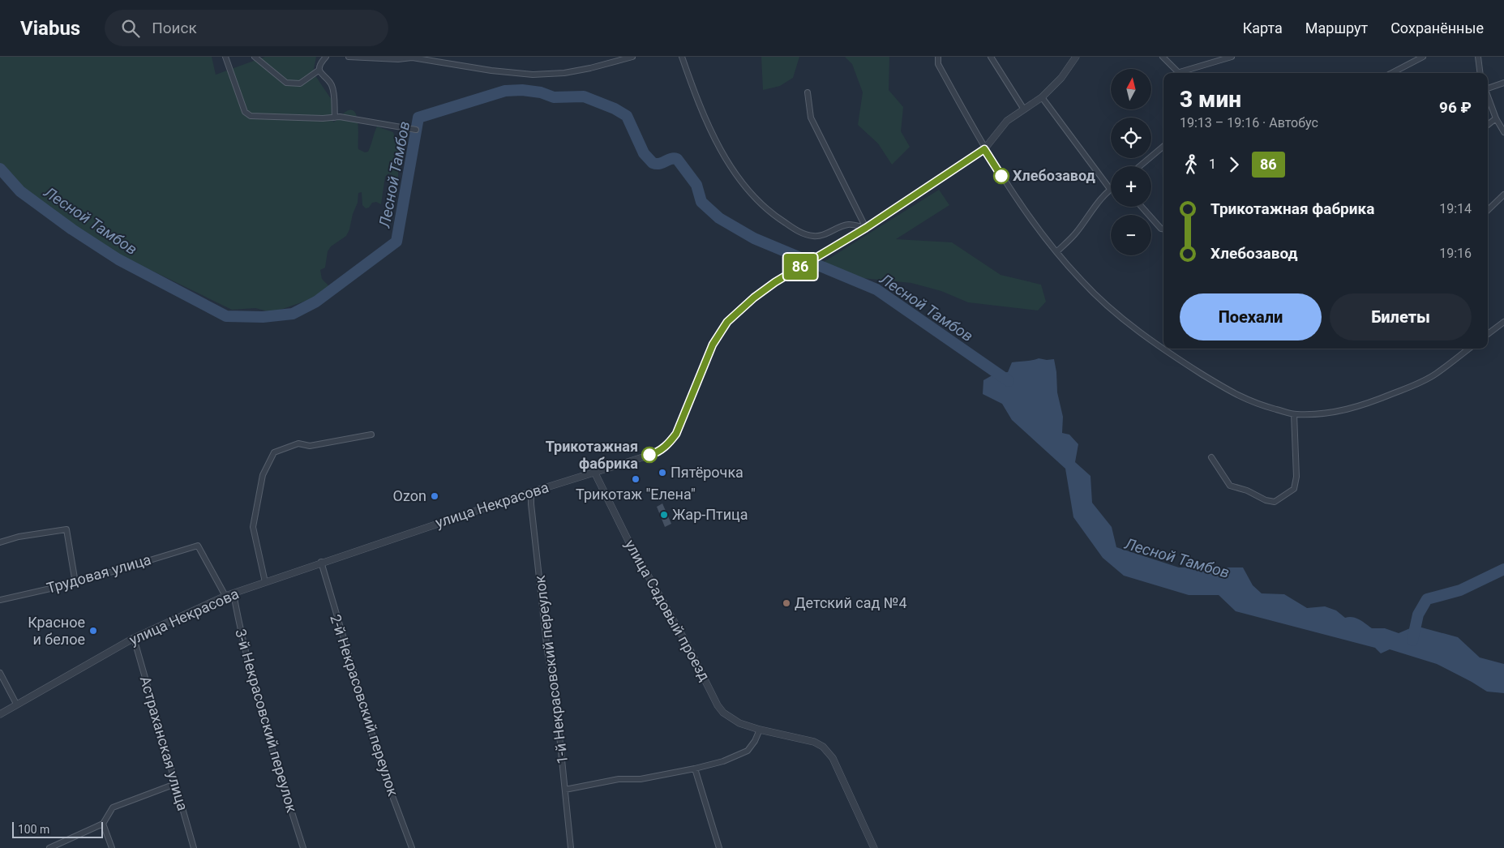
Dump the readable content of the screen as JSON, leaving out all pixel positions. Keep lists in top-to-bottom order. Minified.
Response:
{"streets":{"street":["улица Некрасова","Трудовая улица","улица Садовый проезд","1-й Некрасовский переулок","2-й Некрасовский переулок","3-й Некрасовский переулок","Астраханская улица"]},"crossings":[["улица Некрасова","Трудовая улица"],["улица Некрасова","улица Садовый проезд"],["улица Некрасова","1-й Некрасовский переулок"],["улица Некрасова","2-й Некрасовский переулок"],["улица Некрасова","3-й Некрасовский переулок"],["улица Некрасова","Астраханская улица"]],"water":["Лесной Тамбов"],"places":["Хлебозавод","Трикотажная фабрика","Пятёрочка","Трикотаж \"Елена\"","Ozon","Жар-Птица","Детский сад №4","Красное и белое"],"lines":["bus line 86"],"scale_bar":"100 m","north":"top","page":{"header":"Viabus","search":"Поиск","nav":["Карта","Маршрут","Сохранённые"],"on_map":"86","map_buttons":["+","−"],"heading":["3 мин","19:13 – 19:16 · Автобус","96 ₽"],"legs":["1","86"],"list":[{"name":"Трикотажная фабрика","value":"19:14"},{"name":"Хлебозавод","value":"19:16"}],"buttons":["Поехали","Билеты"],"scale":"100 m"}}
